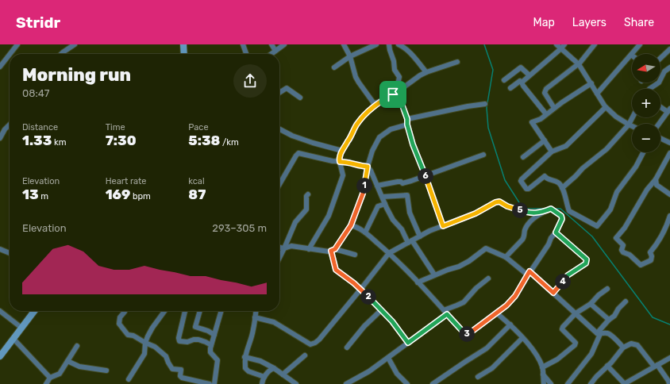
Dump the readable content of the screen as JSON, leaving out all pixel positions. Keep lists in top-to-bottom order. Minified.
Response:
{"north":"left","page":{"header":"Stridr","nav":["Map","Layers","Share"],"map_buttons":["+","−"],"heading":["Morning run","08:47"],"stats":[["Distance","1.33 km"],["Time","7:30"],["Pace","5:38 /km"],["Elevation","13 m"],["Heart rate","169 bpm"],["kcal","87"]],"pins":["6","1","5","4","2","3"],"chart":["Elevation","293–305 m"]}}
